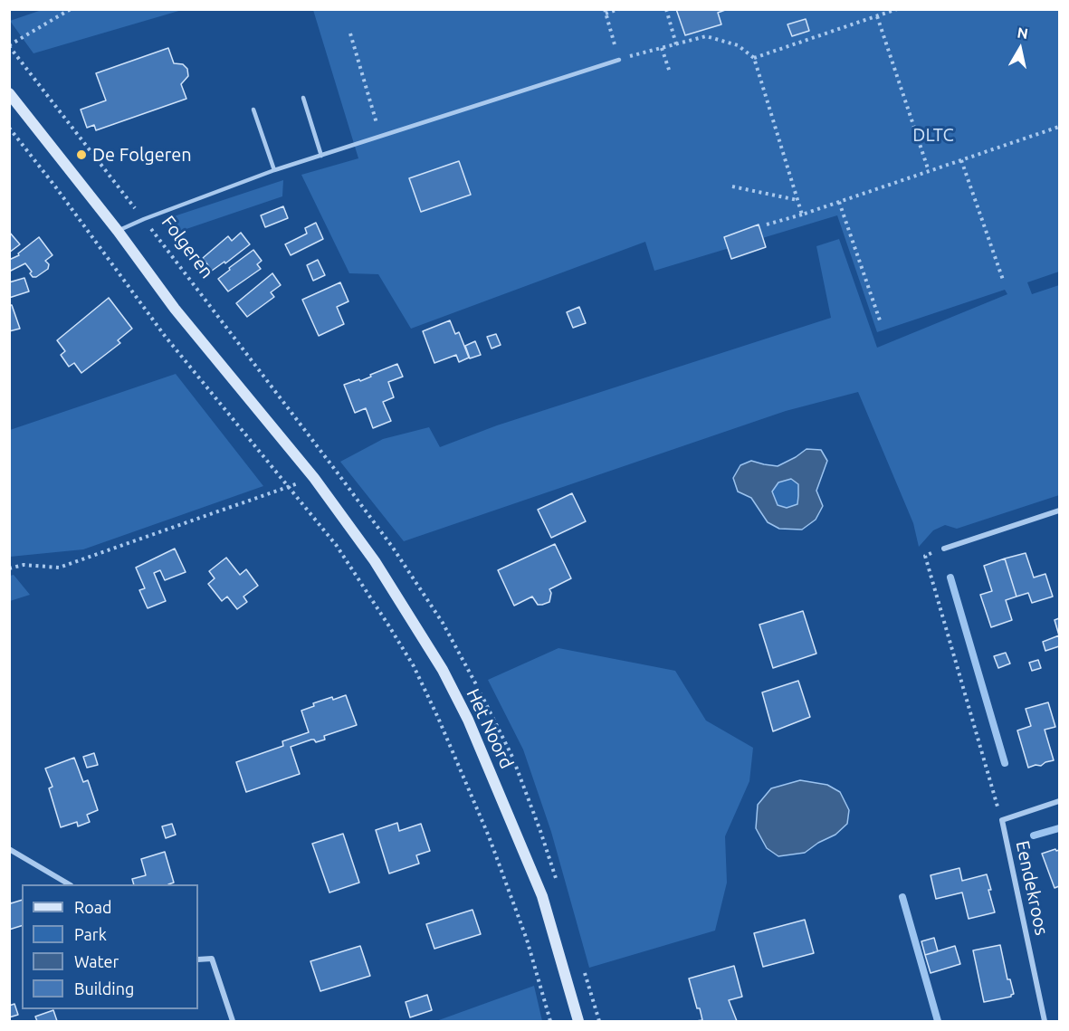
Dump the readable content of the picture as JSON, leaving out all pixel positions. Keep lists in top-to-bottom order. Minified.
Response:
{"streets":{"main road":["Het Noord"],"street":["Eendekroos"],"path":["Folgeren"]},"crossings":[["Folgeren","Het Noord"]],"parks":["DLTC"],"places":["De Folgeren"],"legend":["Road","Park","Water","Building"],"north":"top"}
